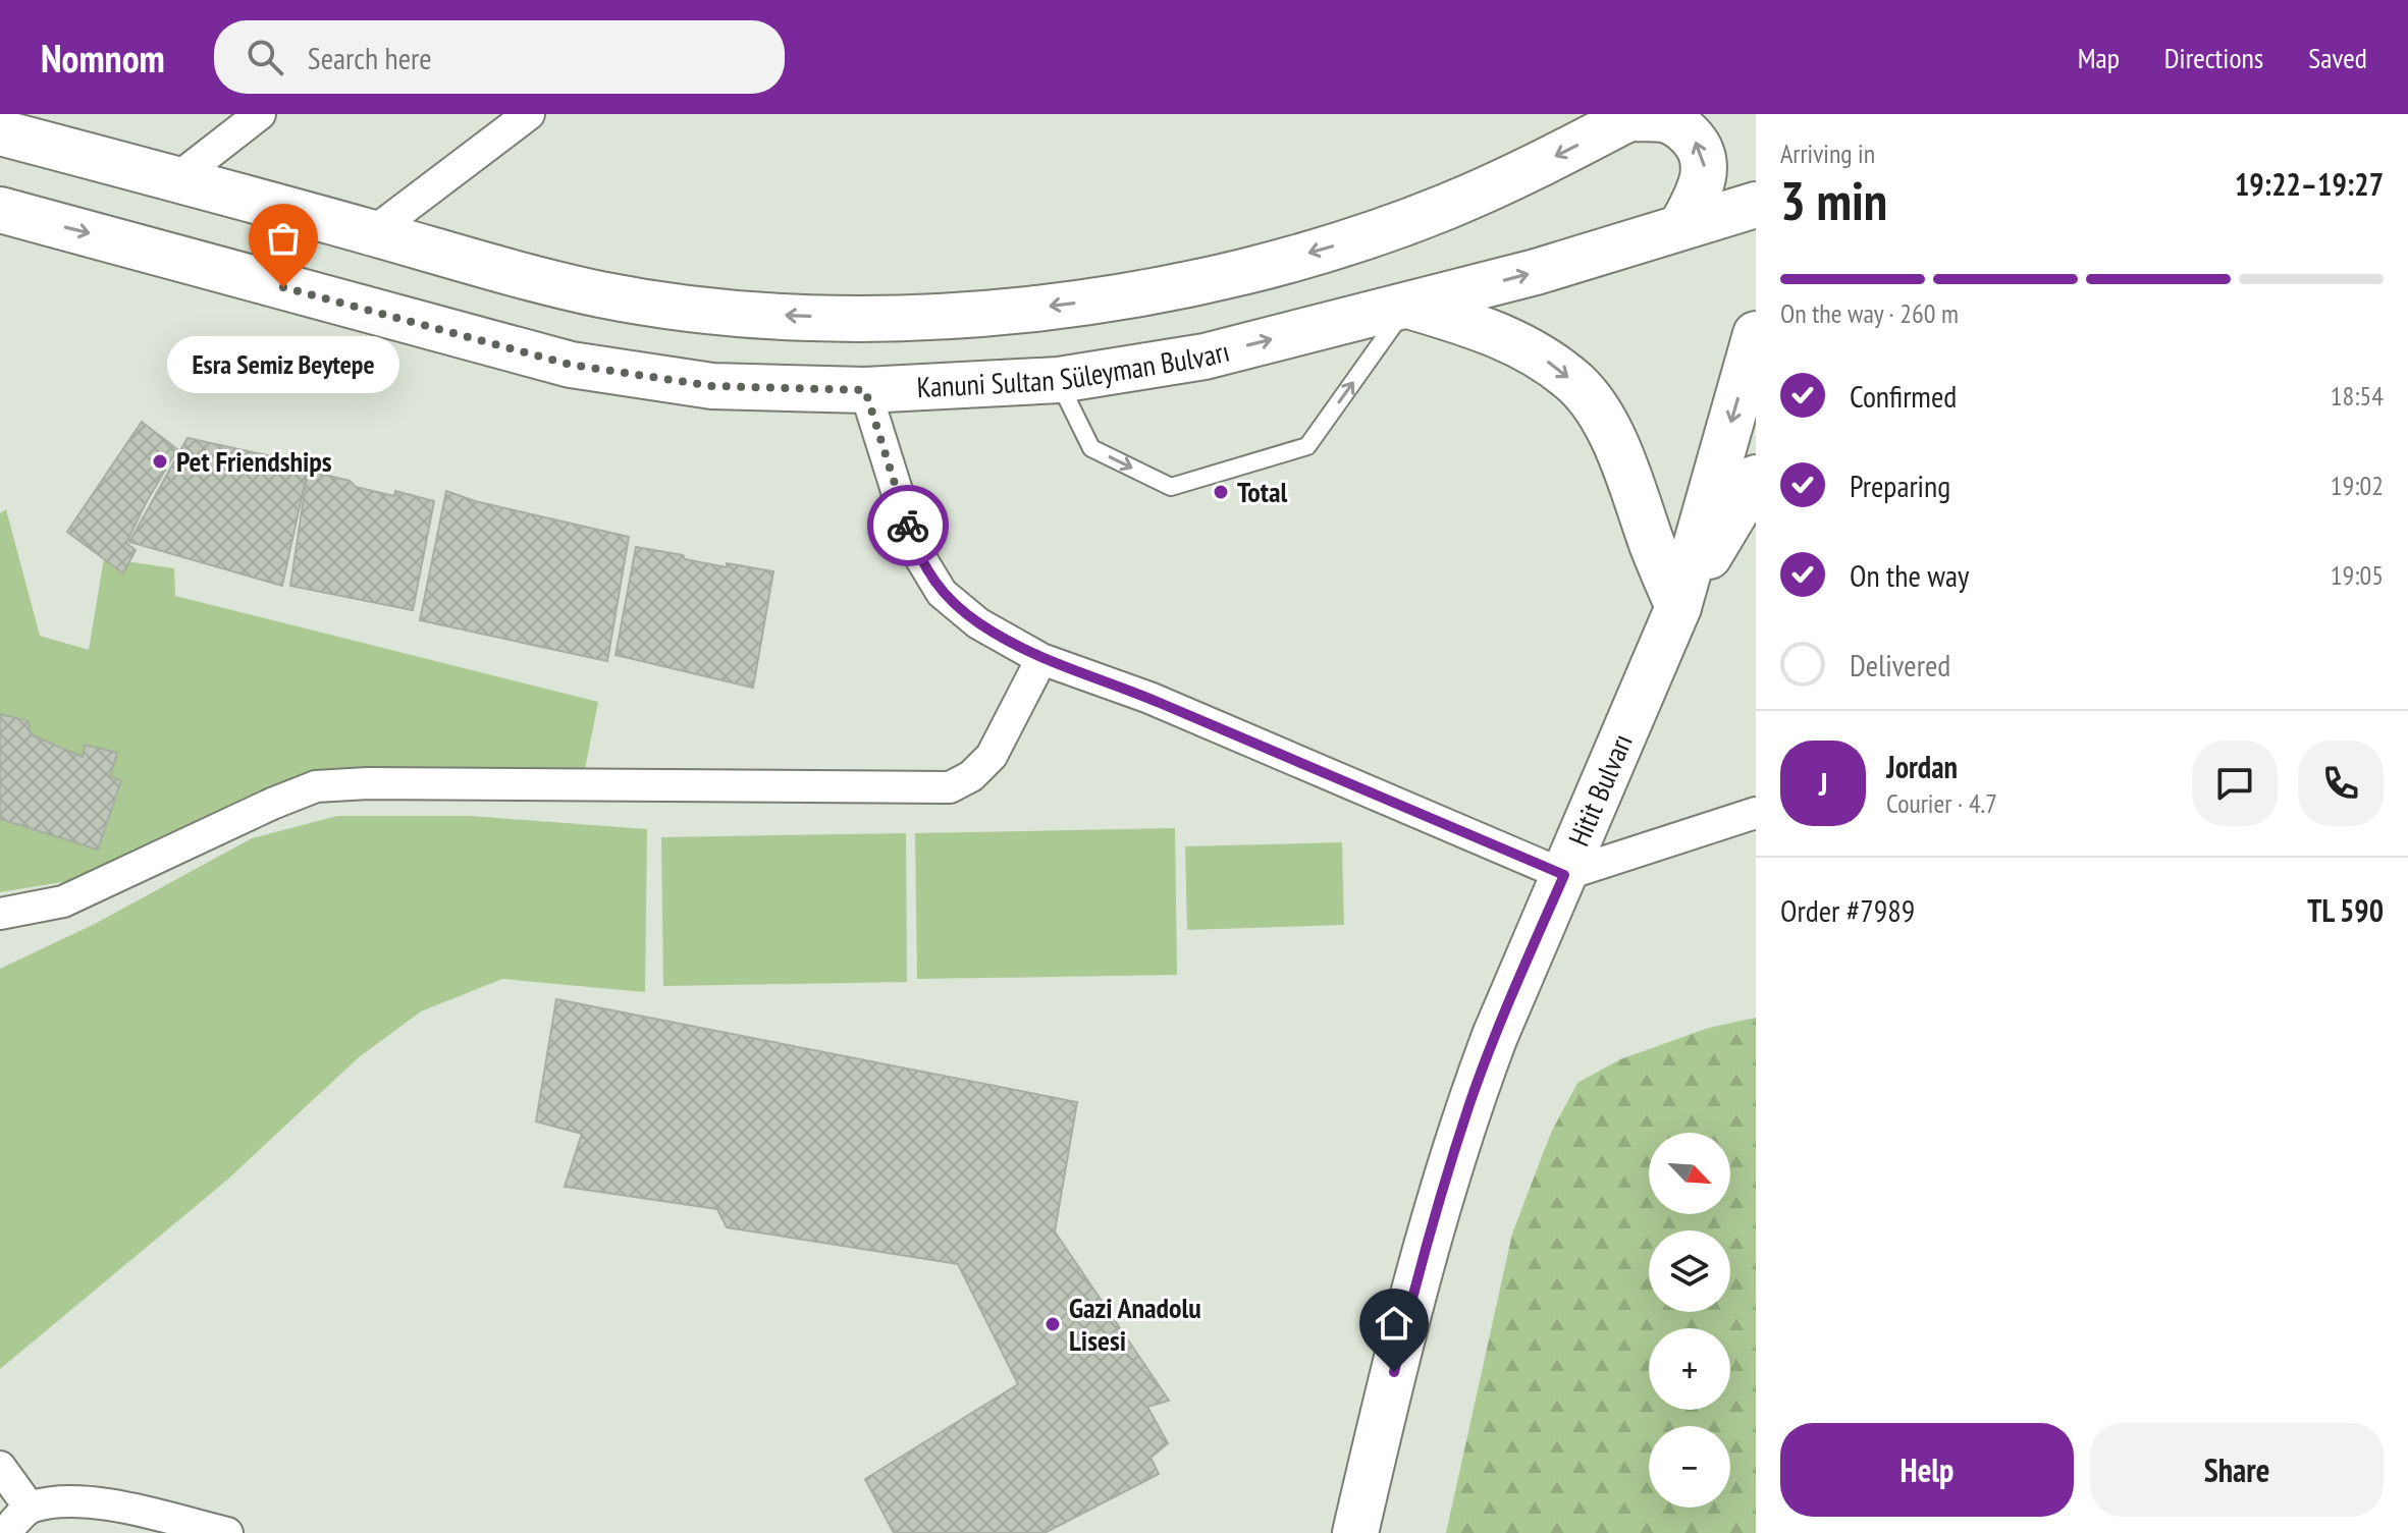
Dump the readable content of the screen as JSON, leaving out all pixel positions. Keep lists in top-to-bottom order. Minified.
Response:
{"streets":{"main road":["Kanuni Sultan Süleyman Bulvarı","Hitit Bulvarı"]},"places":["Esra Semiz Beytepe","Pet Friendships","Total","Gazi Anadolu Lisesi"],"north":"bottom right","page":{"header":"Nomnom","search":"Search here","nav":["Map","Directions","Saved"],"heading":["3 min","Arriving in","19:22–19:27"],"panel":["Jordan","Courier · 4.7","Order #7989","TL 590"],"bar":"On the way · 260 m","bubble":"Esra Semiz Beytepe","list":[["Confirmed","18:54"],["Preparing","19:02"],["On the way","19:05"],"Delivered"],"round":"J","map_buttons":["+","−"],"buttons":["Help","Share"]}}
